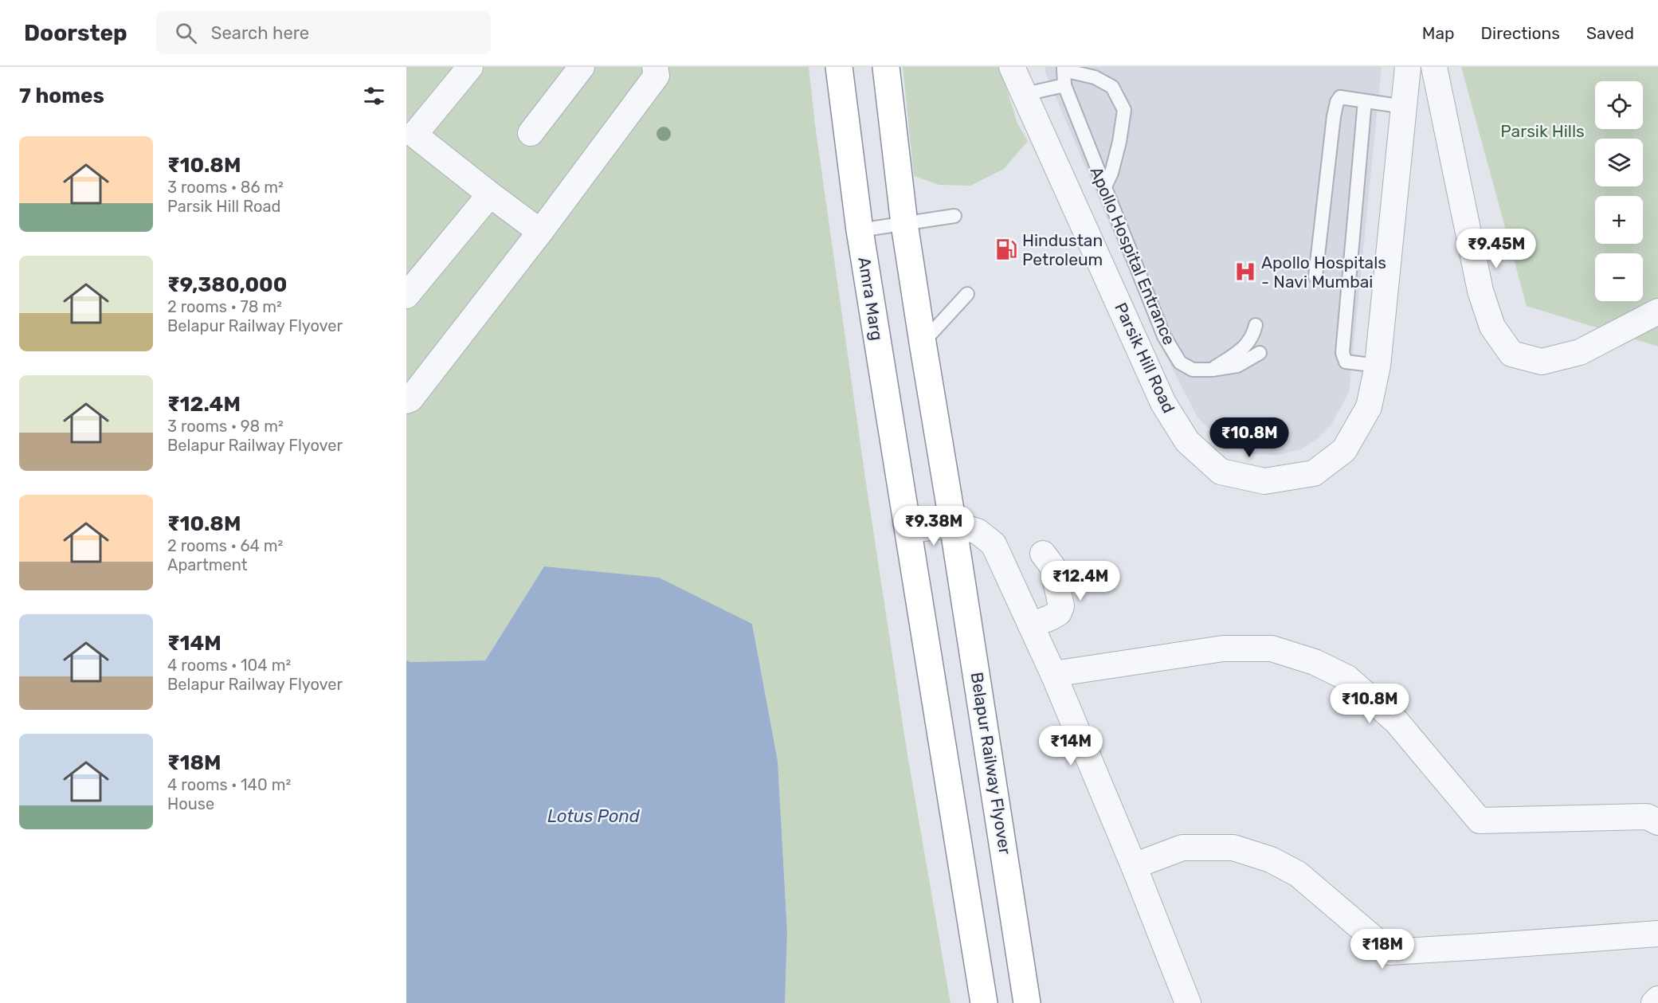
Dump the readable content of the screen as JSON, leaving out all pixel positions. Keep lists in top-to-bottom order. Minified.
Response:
{"streets":{"highway":["Amra Marg","Belapur Railway Flyover"],"street":["Parsik Hill Road"],"lane":["Apollo Hospital Entrance"]},"water":["Lotus Pond"],"parks":["Parsik Hills"],"places":{"fuel station":["Hindustan Petroleum"],"hospital":["Apollo Hospitals - Navi Mumbai"]},"page":{"header":"Doorstep","search":"Search here","nav":["Map","Directions","Saved"],"heading":"7 homes","map_buttons":["+","−"],"list":[{"name":"₹10.8M","note":"3 rooms · 86 m² · Parsik Hill Road"},{"name":"₹9,380,000","note":"2 rooms · 78 m² · Belapur Railway Flyover"},{"name":"₹12.4M","note":"3 rooms · 98 m² · Belapur Railway Flyover"},{"name":"₹10.8M","note":"2 rooms · 64 m² · Apartment"},{"name":"₹14M","note":"4 rooms · 104 m² · Belapur Railway Flyover"},{"name":"₹18M","note":"4 rooms · 140 m² · House"}],"price":["₹9.45M","₹10.8M","₹9.38M","₹12.4M","₹10.8M","₹14M","₹18M"]}}
